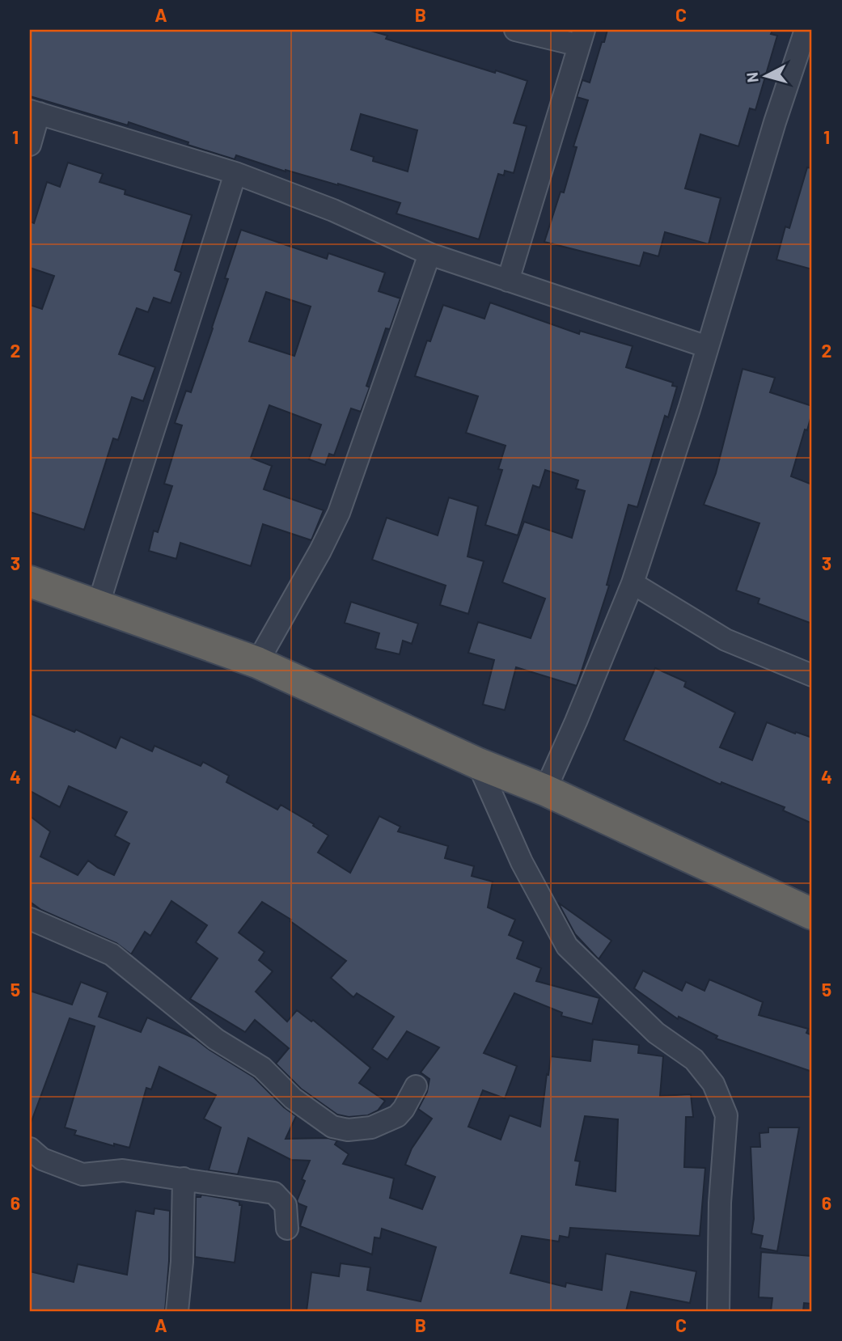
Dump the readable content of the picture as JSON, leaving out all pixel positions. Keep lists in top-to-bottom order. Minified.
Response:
{"north":"left","grid":{"columns":["A","B","C"],"rows":["1","2","3","4","5","6"]}}
